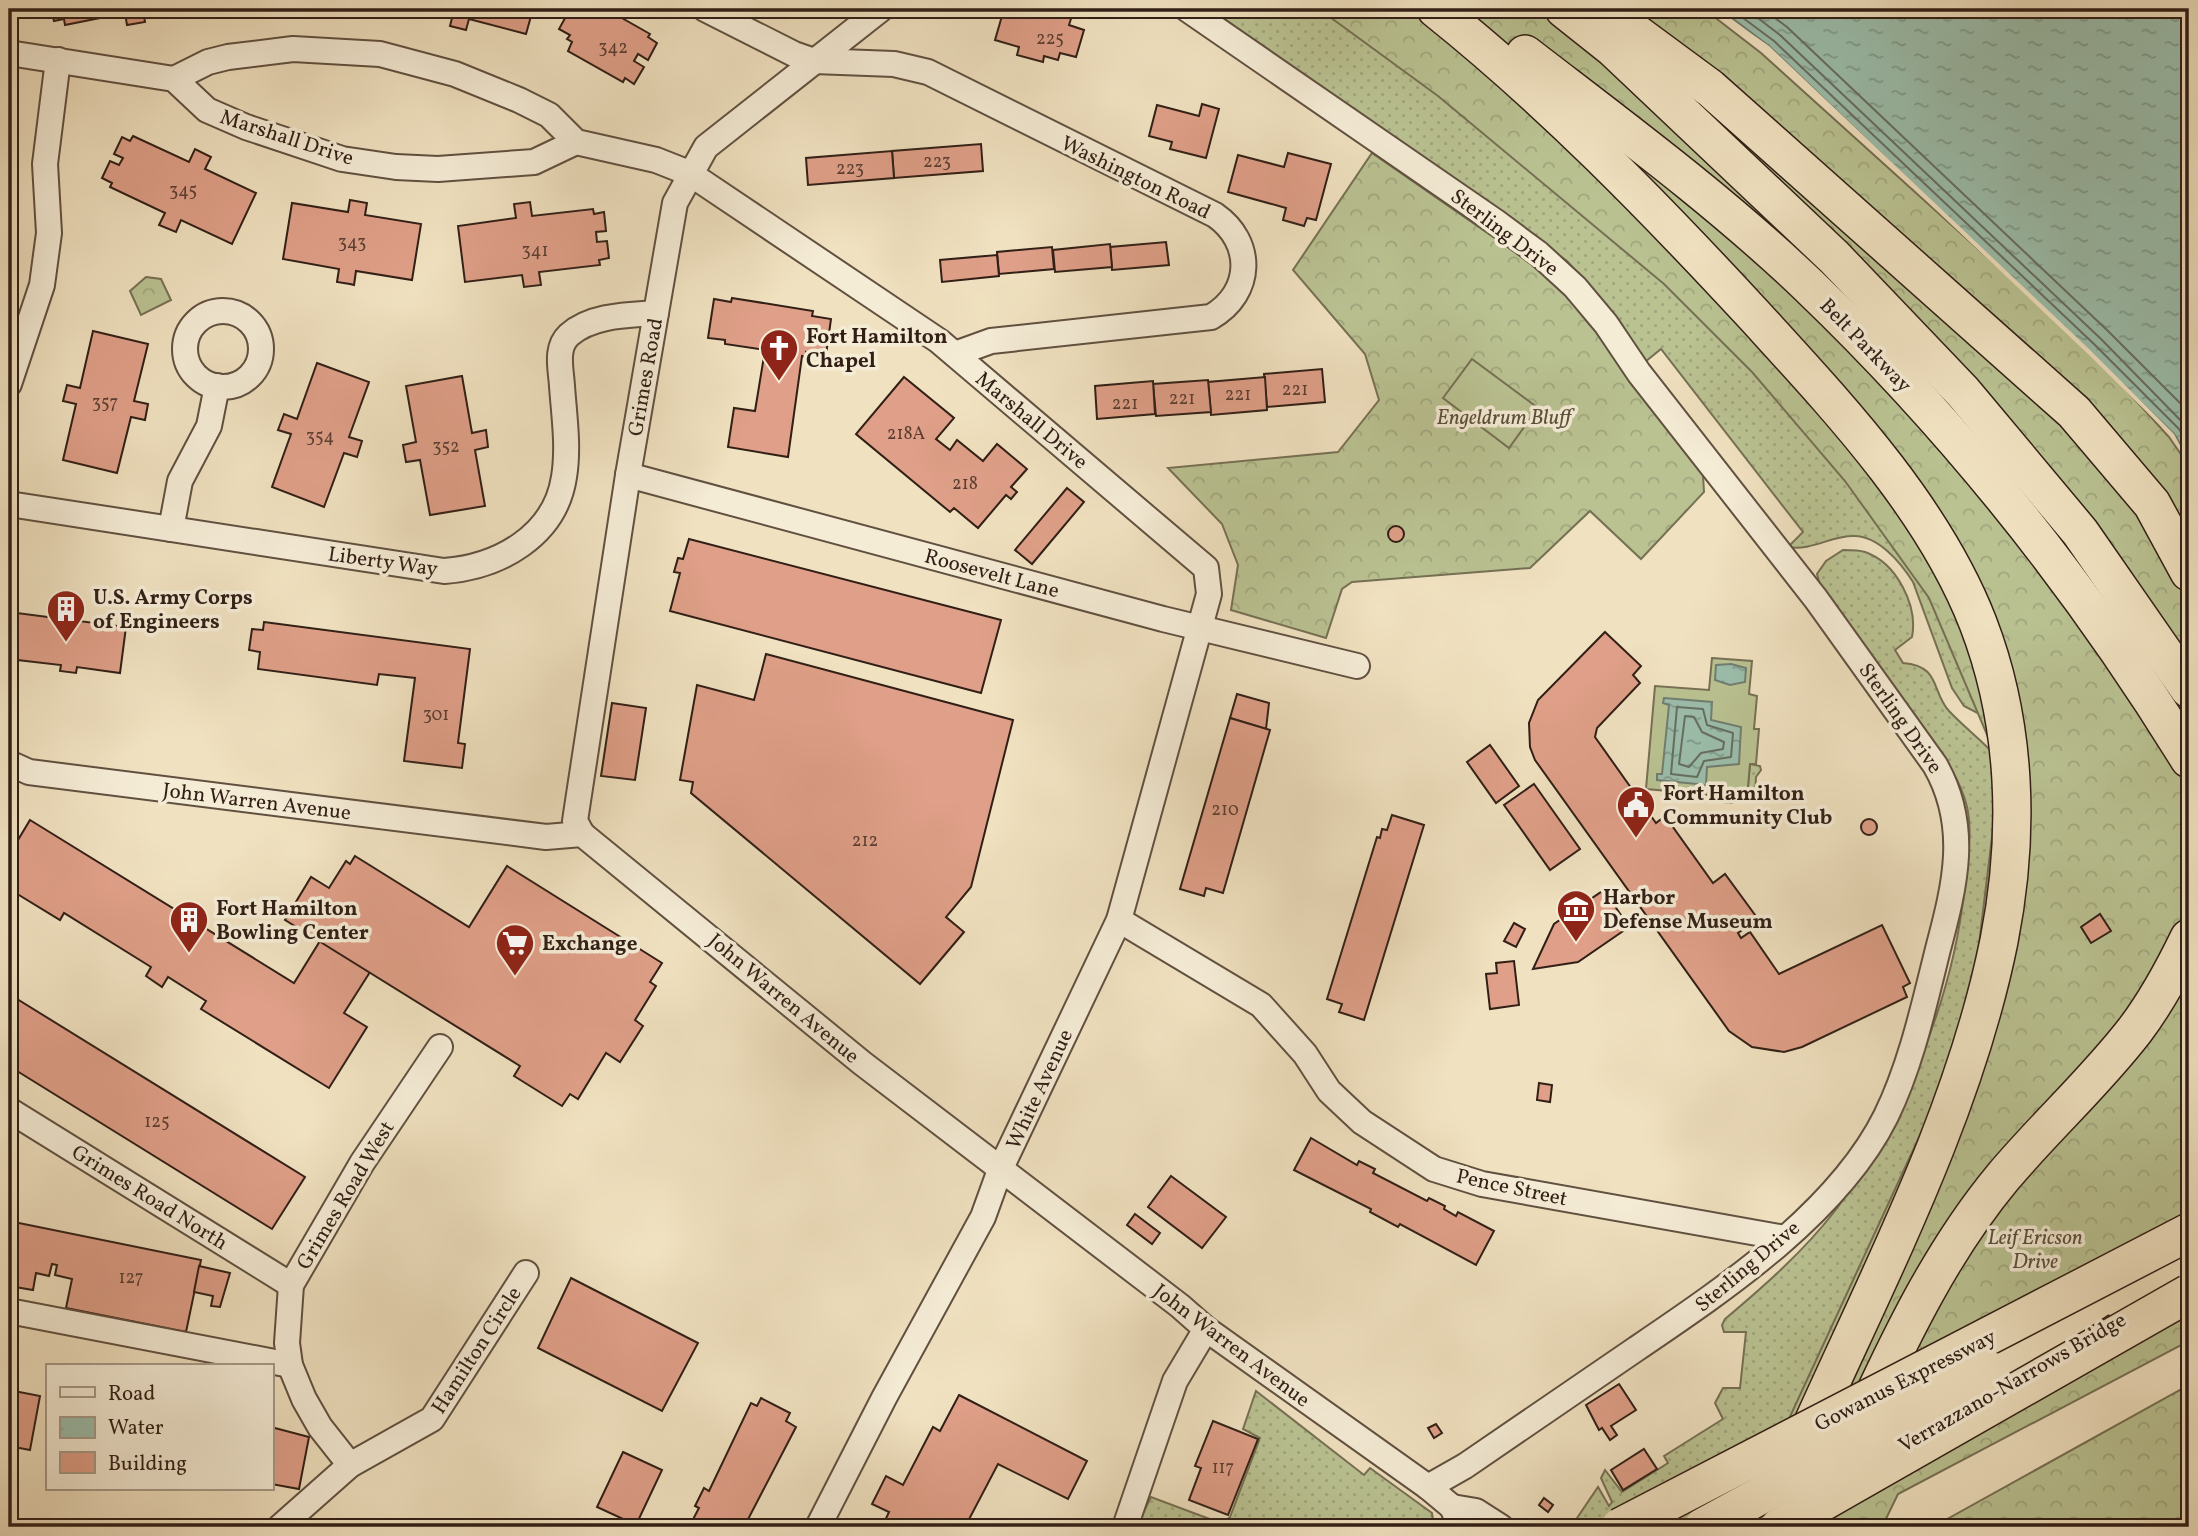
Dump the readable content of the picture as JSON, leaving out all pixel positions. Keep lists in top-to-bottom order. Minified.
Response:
{"streets":{"highway":["Belt Parkway","Gowanus Expressway","Verrazzano-Narrows Bridge"],"street":["Marshall Drive","Washington Road","Sterling Drive","Grimes Road","Liberty Way","Roosevelt Lane","John Warren Avenue","White Avenue","Pence Street","Grimes Road West","Grimes Road North","Hamilton Circle"]},"crossings":[["Marshall Drive","Washington Road"],["Marshall Drive","Grimes Road"],["Marshall Drive","Roosevelt Lane"],["Marshall Drive","White Avenue"],["Washington Road","Grimes Road"],["Sterling Drive","John Warren Avenue"],["Sterling Drive","Pence Street"],["Grimes Road","Liberty Way"],["Grimes Road","Roosevelt Lane"],["Grimes Road","John Warren Avenue"],["Roosevelt Lane","White Avenue"],["John Warren Avenue","White Avenue"],["White Avenue","Pence Street"],["Grimes Road West","Grimes Road North"],["Grimes Road West","Hamilton Circle"]],"parks":["Engeldrum Bluff","Leif Ericson Drive"],"places":{"church":["Fort Hamilton Chapel"],"building":["U.S. Army Corps of Engineers","Fort Hamilton Bowling Center"],"public building":["Fort Hamilton Community Club"],"museum":["Harbor Defense Museum"],"supermarket":["Exchange"]},"house_numbers":["225","342","223","223","345","343","341","221","221","221","357","221","218A","354","352","218","301","210","212","125","127","117"],"legend":["Road","Water","Building"]}
